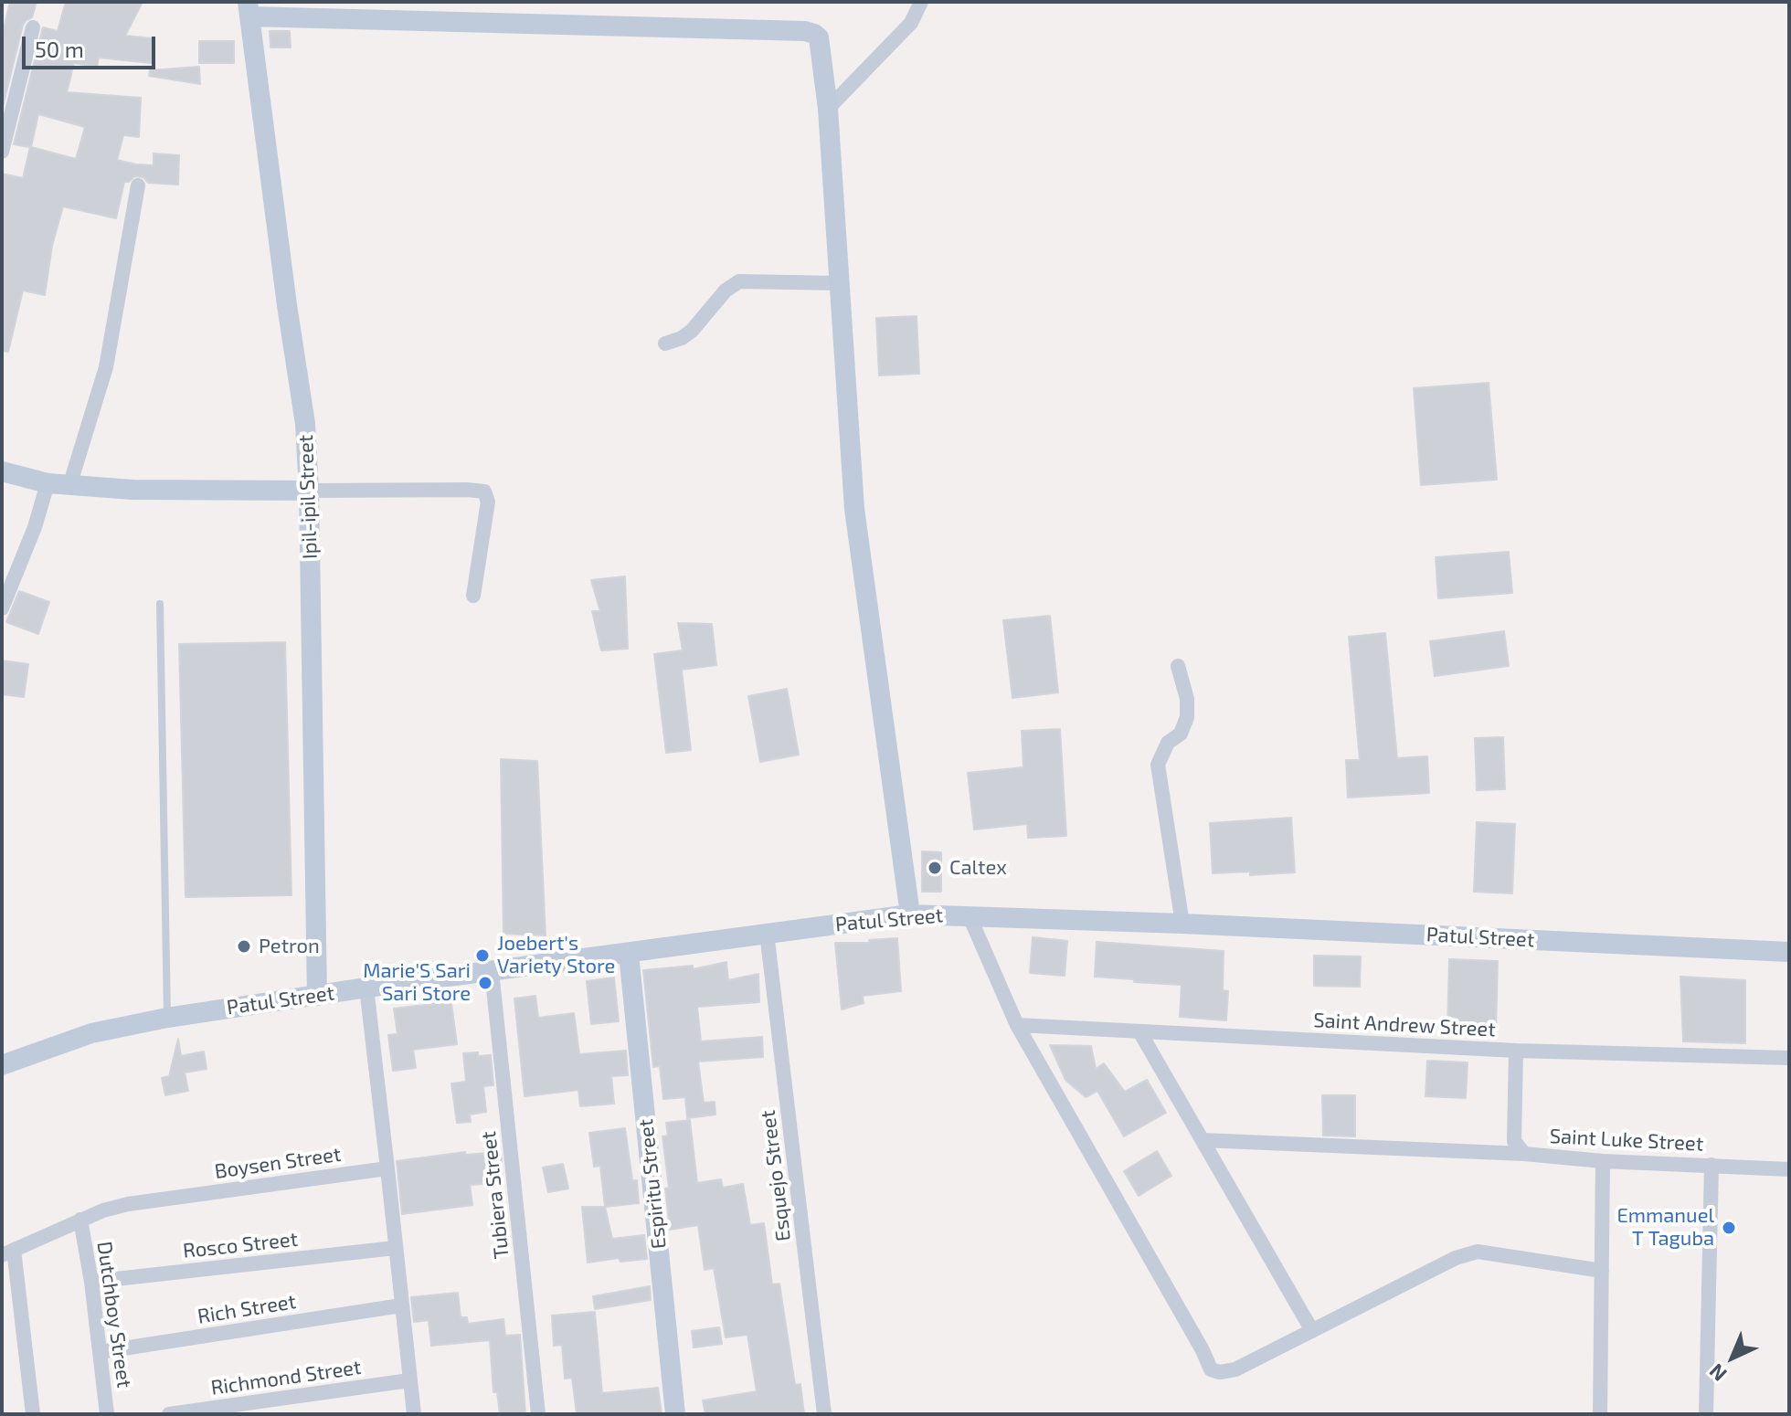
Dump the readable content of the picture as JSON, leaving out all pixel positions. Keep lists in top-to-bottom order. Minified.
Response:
{"streets":{"main road":["Ipil-ipil Street","Patul Street","Espiritu Street"],"street":["Saint Andrew Street","Saint Luke Street","Boysen Street","Esquejo Street","Tubiera Street","Rosco Street","Rich Street","Dutchboy Street","Richmond Street"]},"crossings":[["Ipil-ipil Street","Patul Street"],["Patul Street","Esquejo Street"],["Patul Street","Espiritu Street"],["Patul Street","Tubiera Street"],["Saint Andrew Street","Saint Luke Street"],["Boysen Street","Dutchboy Street"],["Rosco Street","Dutchboy Street"],["Rich Street","Dutchboy Street"]],"places":["Caltex","Petron","Joebert's Variety Store","Marie'S Sari Sari Store","Emmanuel T Taguba"],"scale_bar":"50 m","north":"bottom left"}
